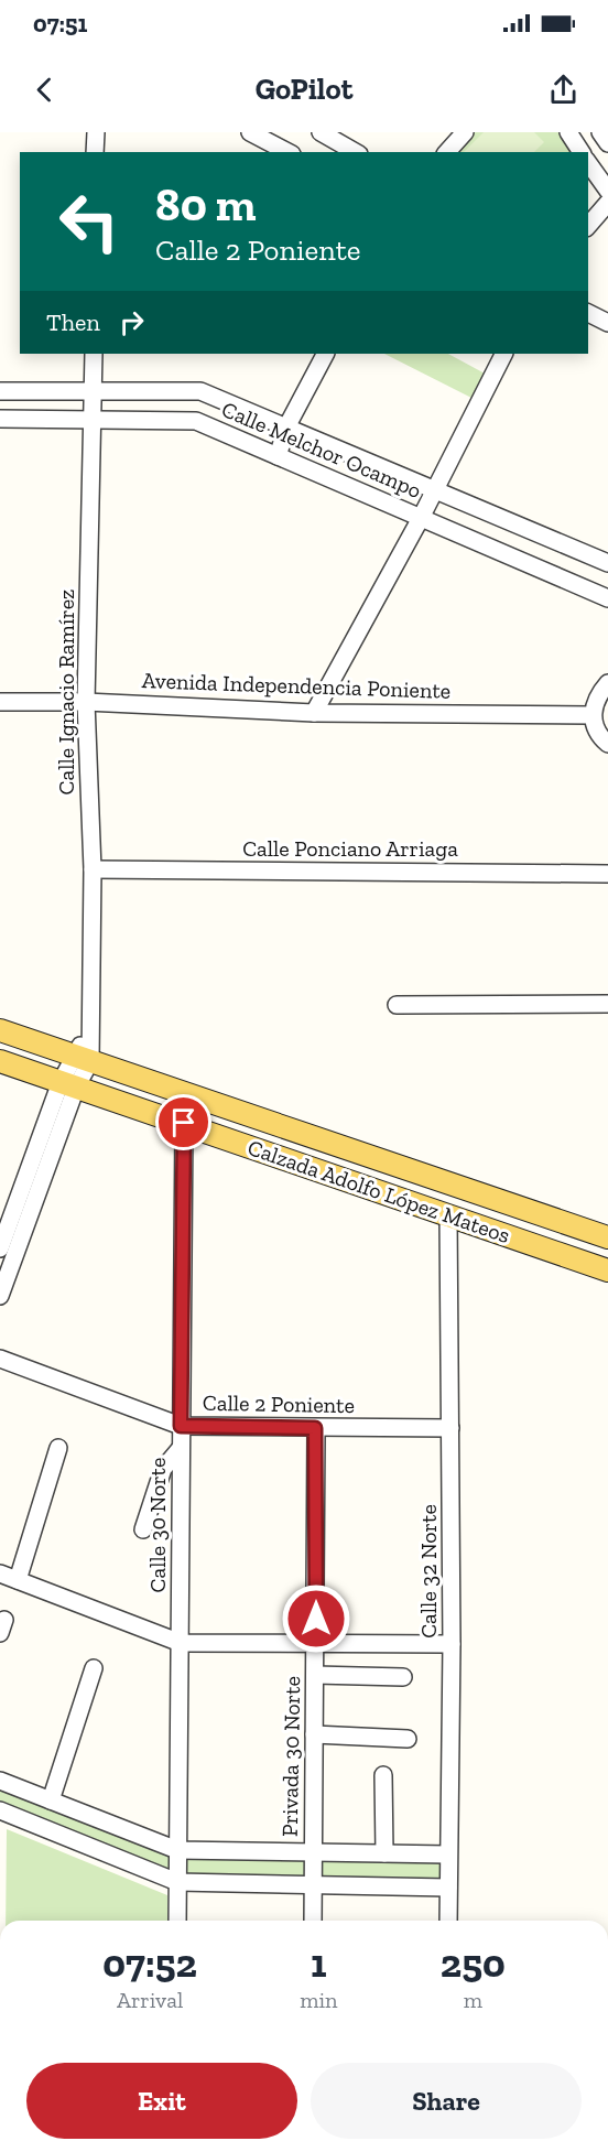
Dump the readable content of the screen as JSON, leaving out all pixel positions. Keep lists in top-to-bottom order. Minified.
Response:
{"streets":{"main road":["Calzada Adolfo López Mateos"],"street":["Calle Melchor Ocampo","Avenida Independencia Poniente","Calle Ignacio Ramírez","Calle Ponciano Arriaga","Calle 2 Poniente","Calle 30 Norte","Calle 32 Norte","Privada 30 Norte"]},"crossings":[["Calle Melchor Ocampo","Calle Ignacio Ramírez"],["Avenida Independencia Poniente","Calle Ignacio Ramírez"],["Calle Ignacio Ramírez","Calle Ponciano Arriaga"],["Calle Ignacio Ramírez","Calzada Adolfo López Mateos"],["Calzada Adolfo López Mateos","Calle 30 Norte"],["Calzada Adolfo López Mateos","Calle 32 Norte"],["Calle 2 Poniente","Calle 30 Norte"],["Calle 2 Poniente","Calle 32 Norte"],["Calle 2 Poniente","Privada 30 Norte"]],"page":{"status":"07:51","header":"GoPilot","turn":["80 m","Calle 2 Poniente"],"then":"Then","eta":["07:52","Arrival","1","min","250","m"],"buttons":["Exit","Share"]}}
